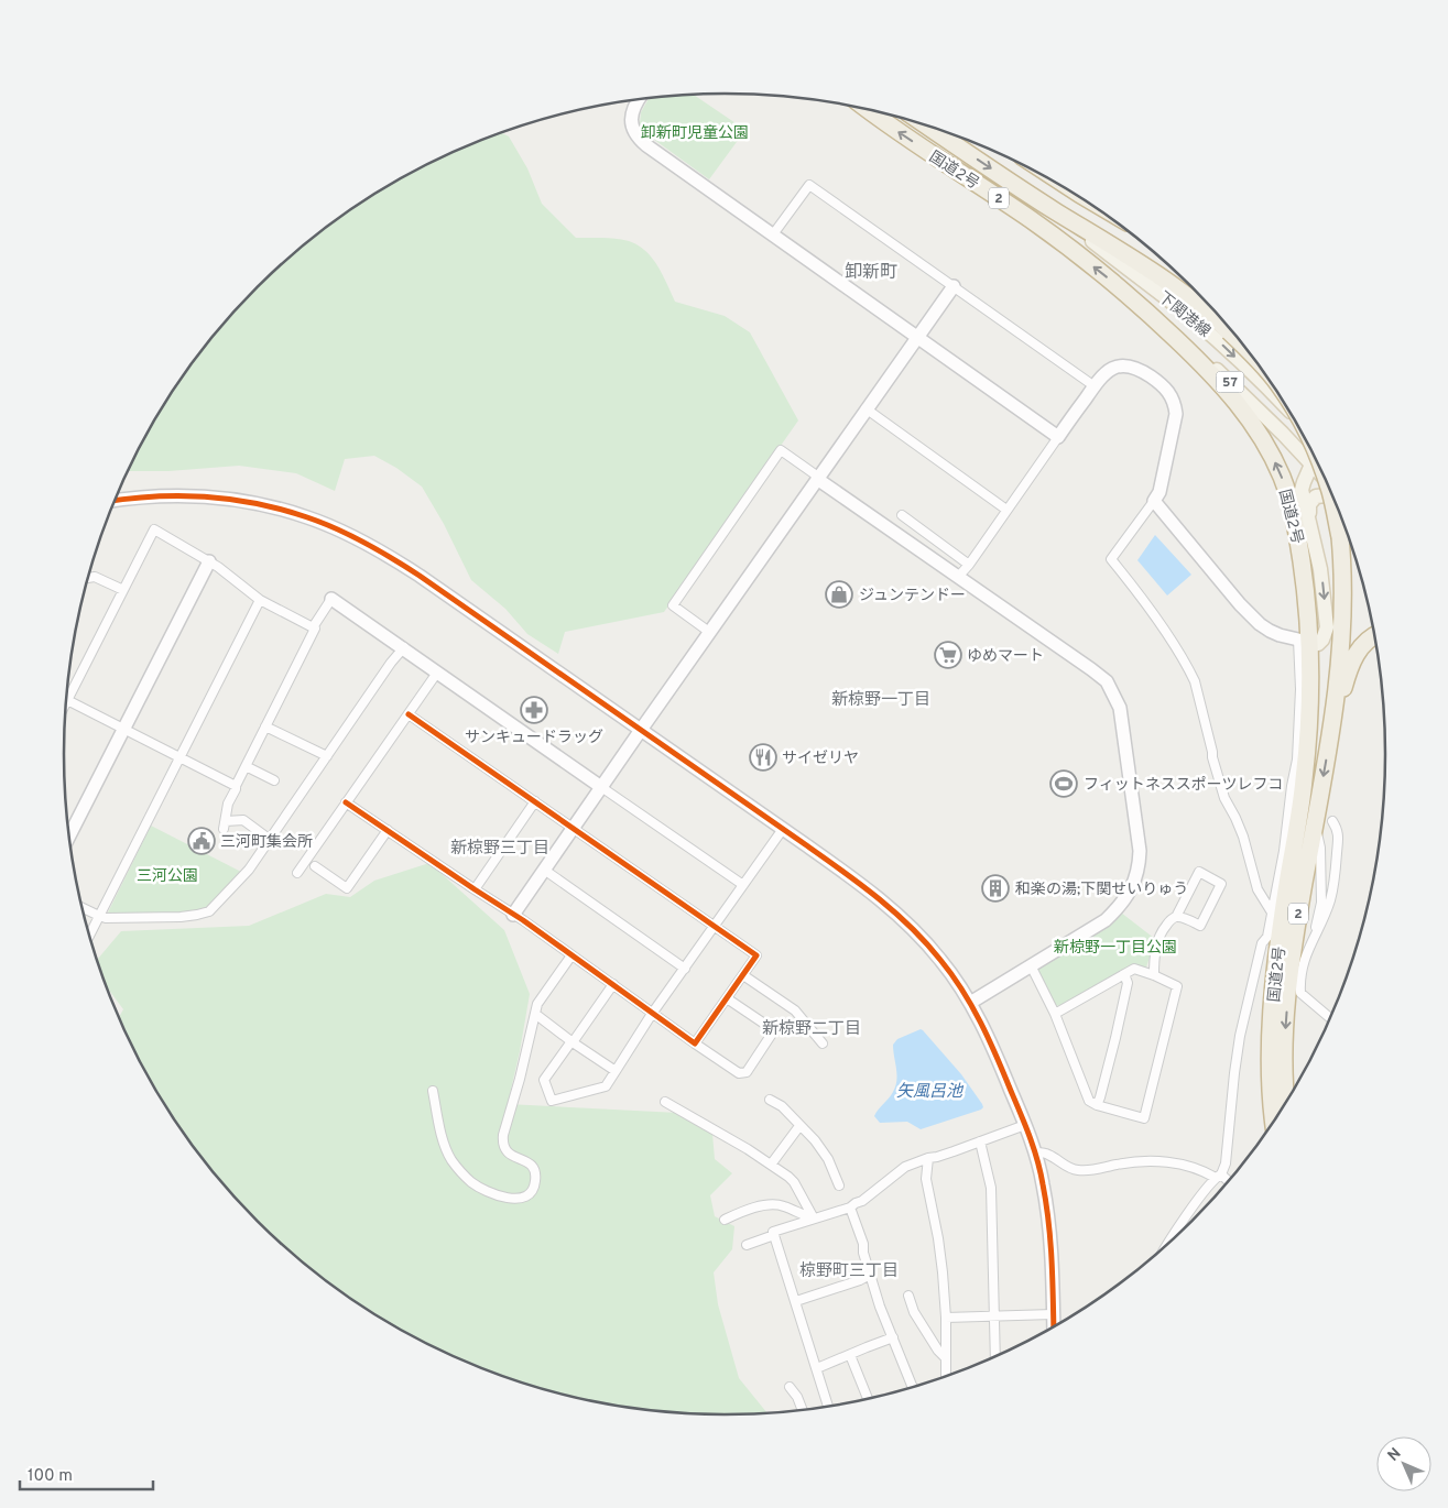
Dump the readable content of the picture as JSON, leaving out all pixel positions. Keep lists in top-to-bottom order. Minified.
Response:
{"streets":{"highway":["国道2号","2"],"main road":["下関港線","57"]},"crossings":[["国道2号","下関港線"]],"districts":["卸新町","新椋野一丁目","新椋野三丁目","新椋野二丁目","椋野町三丁目"],"water":["矢風呂池"],"parks":["卸新町児童公園","三河公園","新椋野一丁目公園"],"places":{"shop":["ジュンテンドー"],"supermarket":["ゆめマート"],"pharmacy":["サンキュードラッグ"],"restaurant":["サイゼリヤ"],"sports":["フィットネススポーツレフコ"],"public building":["三河町集会所"],"building":["和楽の湯;下関せいりゅう"]},"scale_bar":"100 m","north":"top left"}
